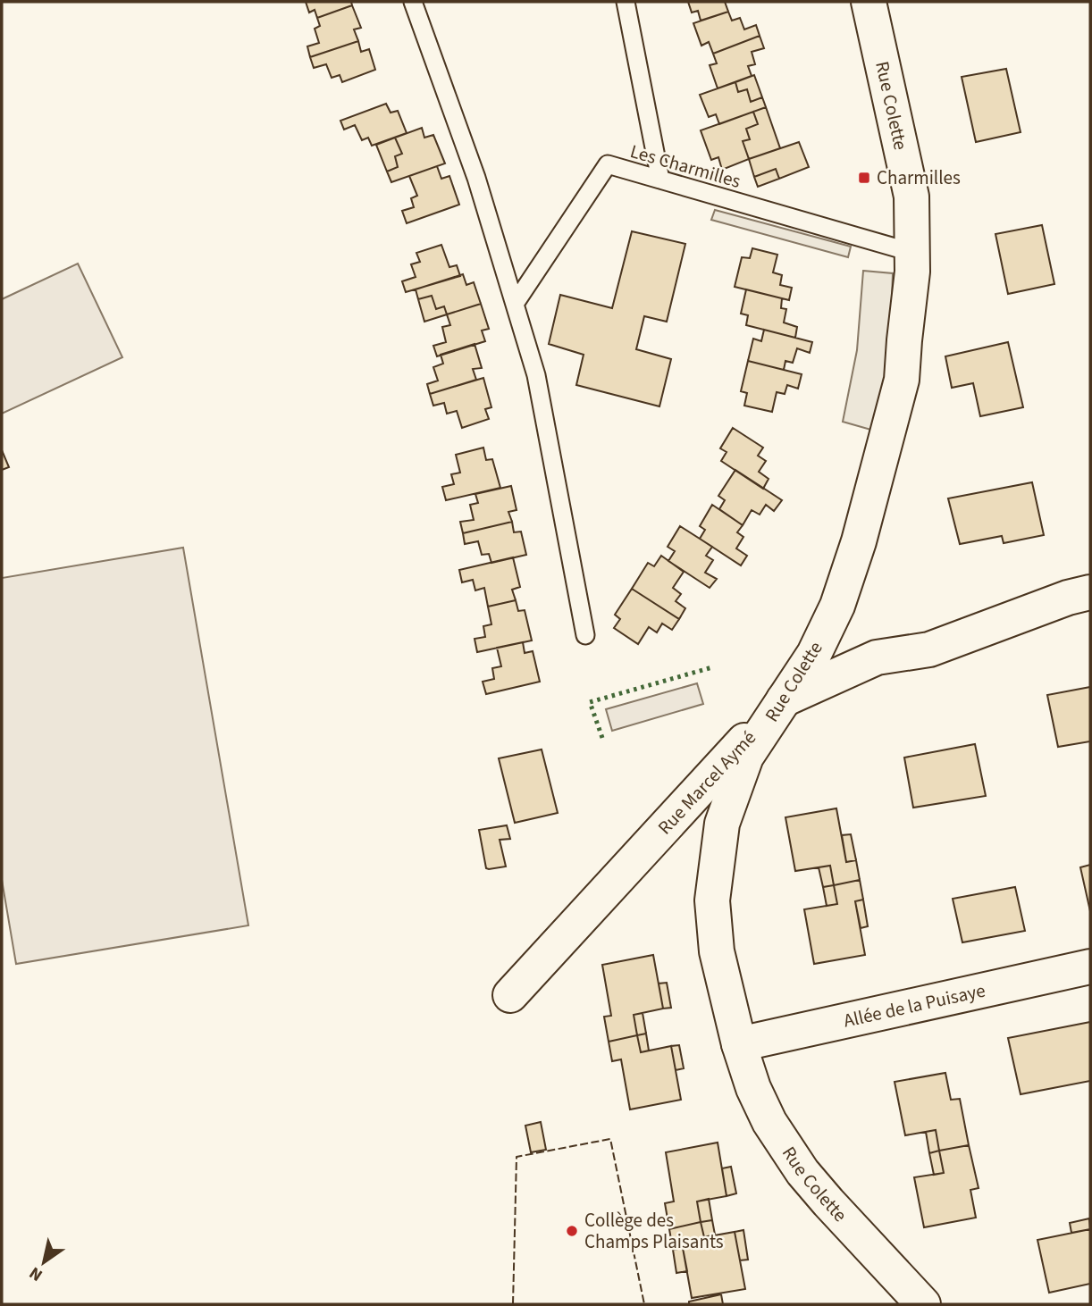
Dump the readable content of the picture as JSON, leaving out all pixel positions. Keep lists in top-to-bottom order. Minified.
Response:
{"streets":{"street":["Rue Colette","Rue Marcel Aymé","Allée de la Puisaye"],"lane":["Les Charmilles"]},"crossings":[["Rue Colette","Les Charmilles"],["Rue Colette","Rue Marcel Aymé"],["Rue Colette","Allée de la Puisaye"]],"places":{"transit":["Charmilles"],"other":["Collège des Champs Plaisants"]},"north":"bottom left"}
